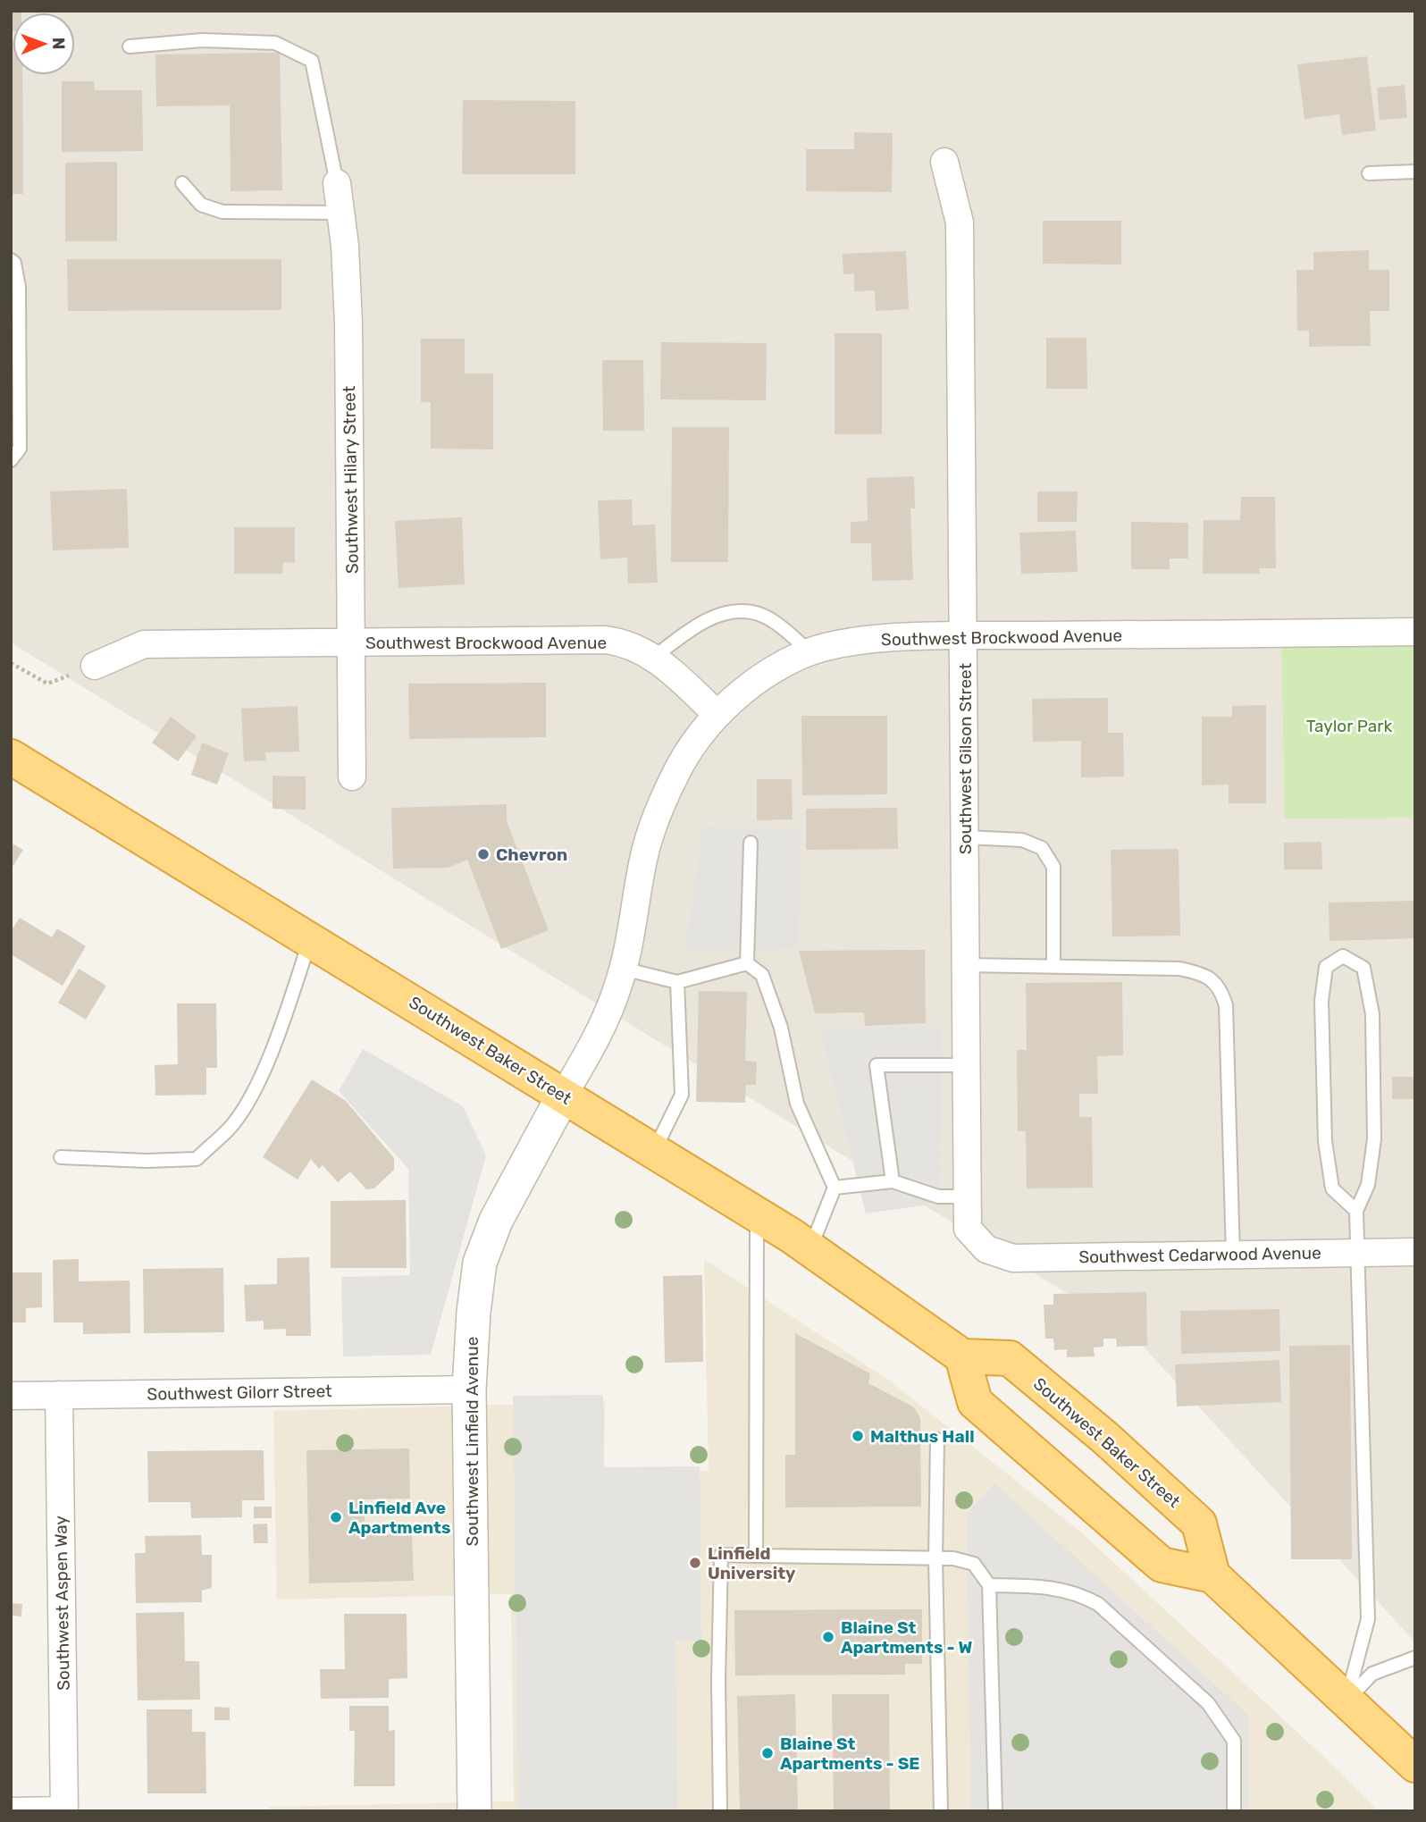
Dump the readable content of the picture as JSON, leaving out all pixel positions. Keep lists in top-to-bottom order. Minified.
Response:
{"streets":{"highway":["Southwest Baker Street"],"street":["Southwest Hilary Street","Southwest Brockwood Avenue","Southwest Gilson Street","Southwest Cedarwood Avenue","Southwest Gilorr Street","Southwest Linfield Avenue","Southwest Aspen Way"]},"crossings":[["Southwest Hilary Street","Southwest Brockwood Avenue"],["Southwest Brockwood Avenue","Southwest Gilson Street"],["Southwest Brockwood Avenue","Southwest Linfield Avenue"],["Southwest Gilson Street","Southwest Cedarwood Avenue"],["Southwest Baker Street","Southwest Linfield Avenue"],["Southwest Gilorr Street","Southwest Linfield Avenue"],["Southwest Gilorr Street","Southwest Aspen Way"]],"parks":["Taylor Park"],"places":["Chevron","Malthus Hall","Linfield Ave Apartments","Linfield University","Blaine St Apartments - W","Blaine St Apartments - SE"],"north":"right"}
